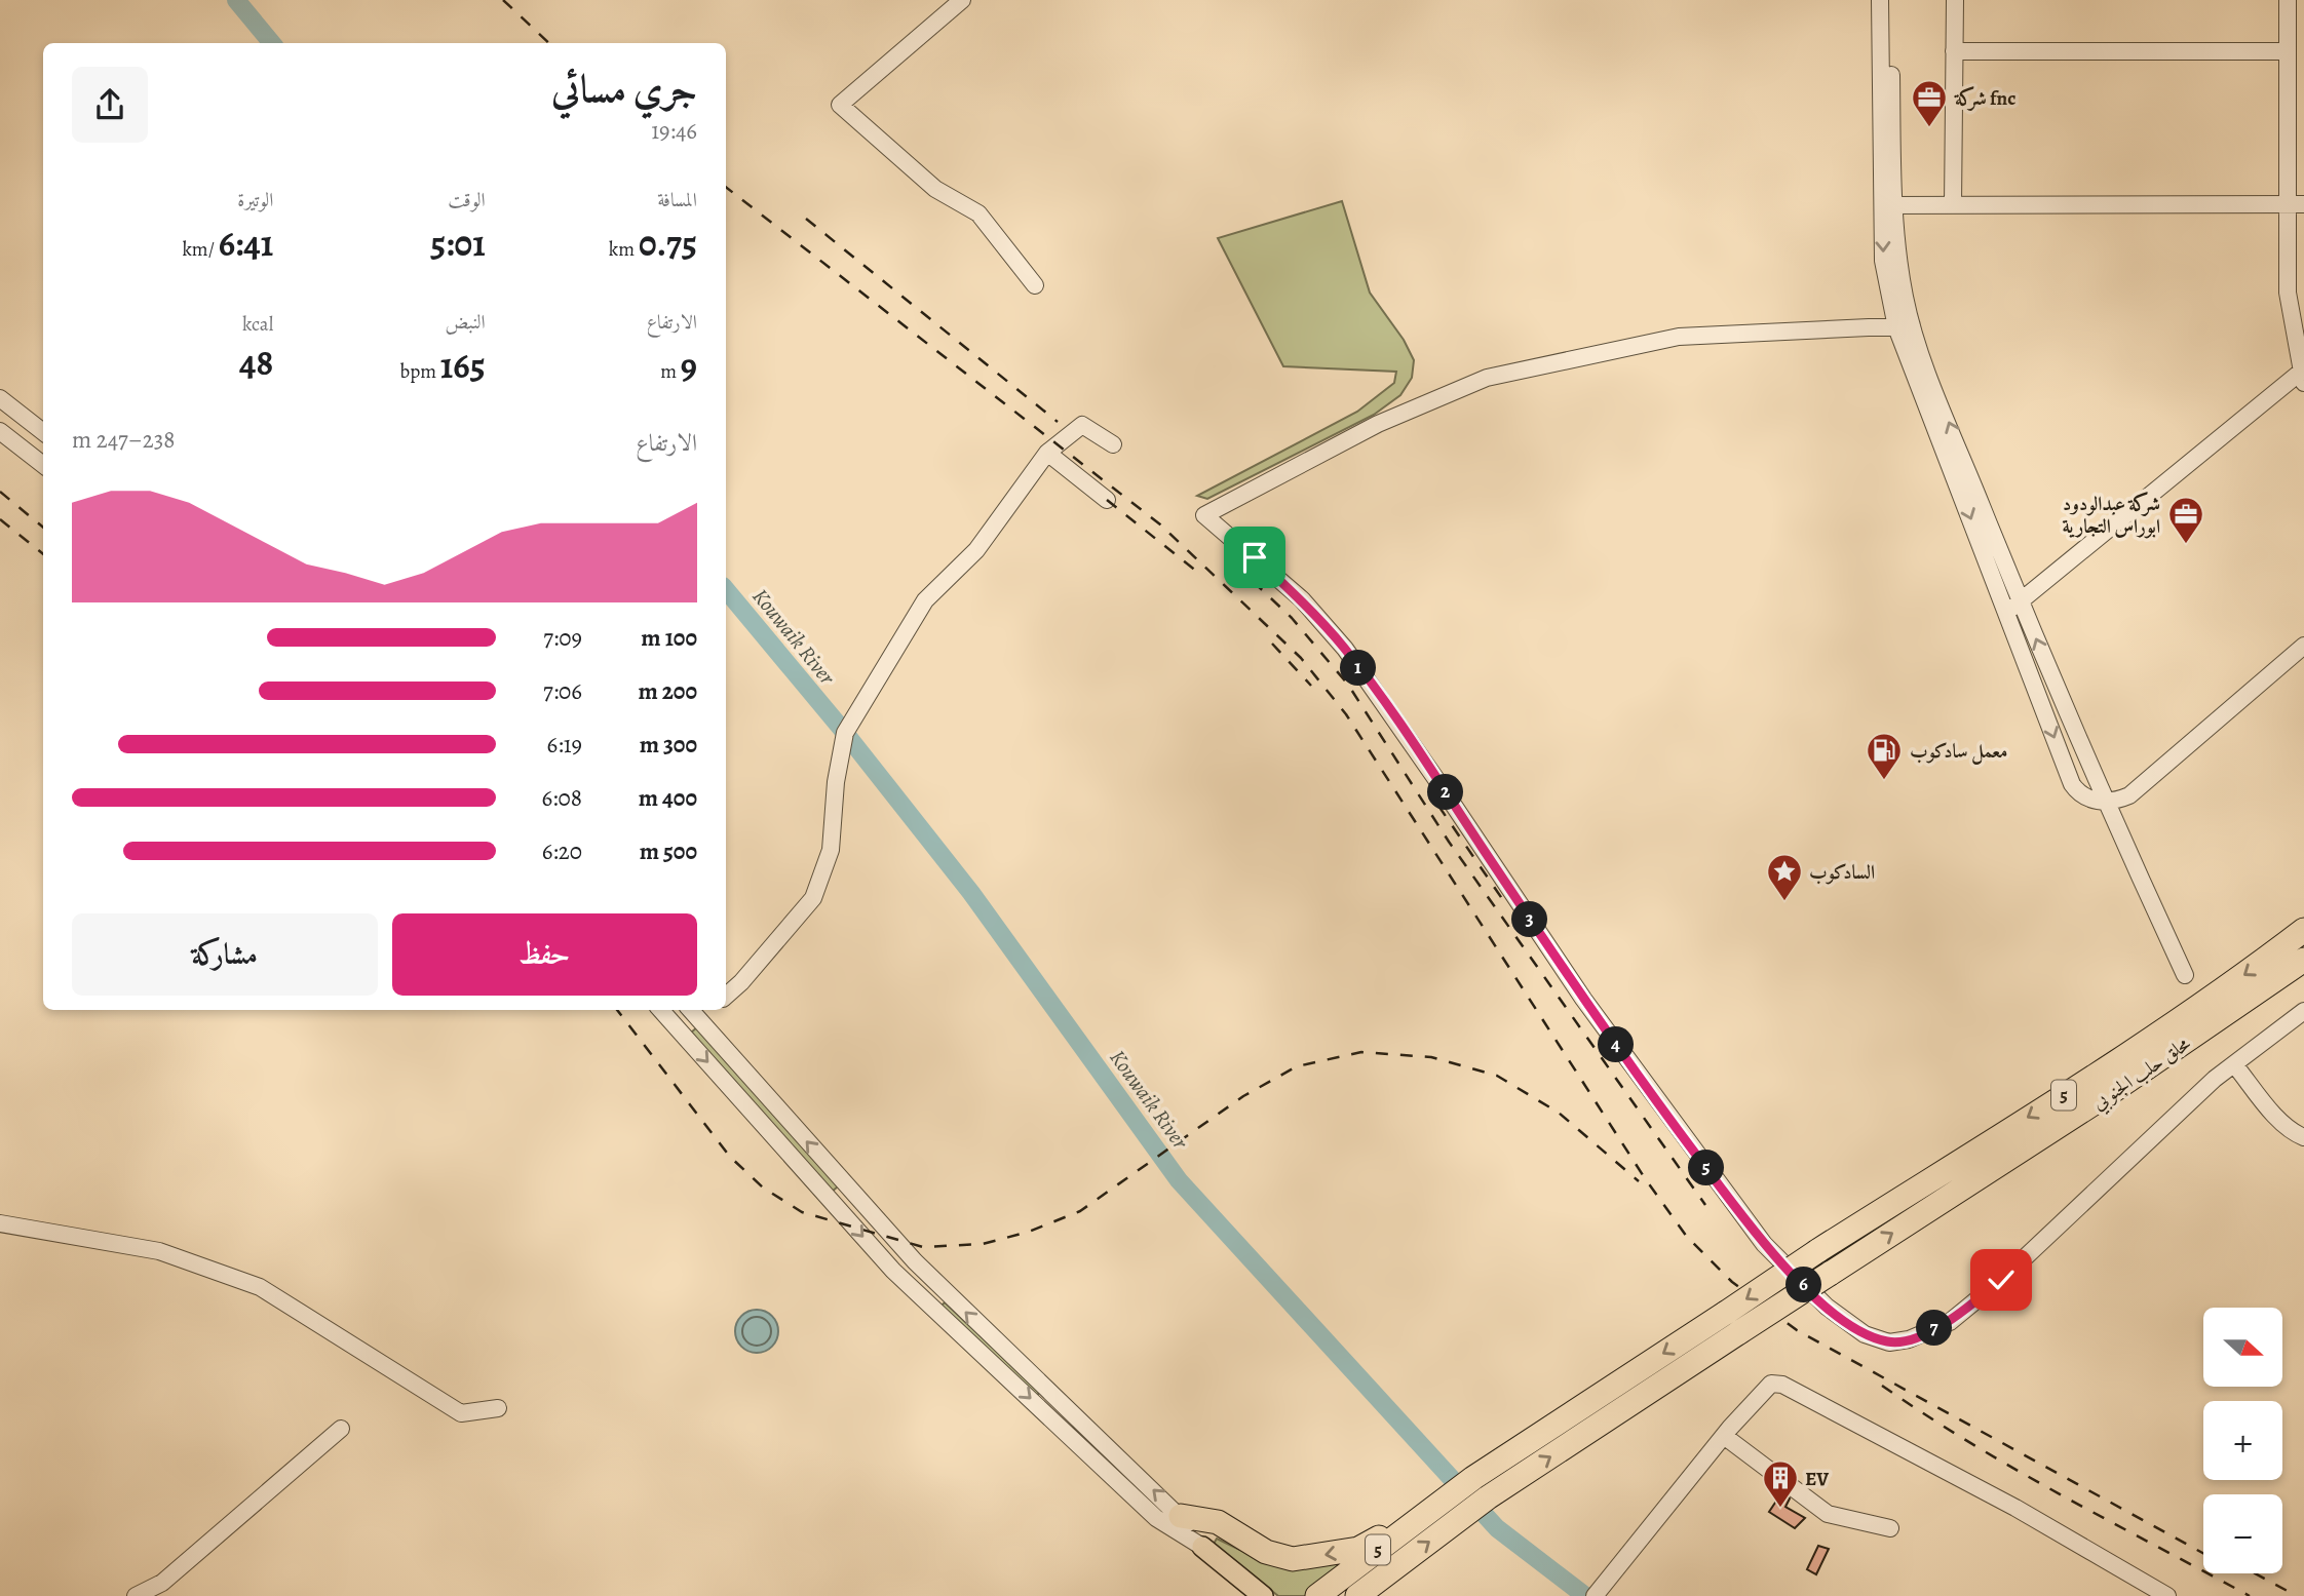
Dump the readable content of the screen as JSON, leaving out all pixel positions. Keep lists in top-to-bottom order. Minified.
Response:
{"streets":{"highway":["محلق حلب الجنوبي","5"]},"crossings":[["محلق حلب الجنوبي","5"]],"water":["Kouwaik River"],"places":{"office":["شركة fnc","شركة عبدالودود ابوراس التجارية"],"fuel station":["معمل سادكوب"],"place":["السادكوب"],"building":["EV"]},"north":"right","page":{"heading":["جري مسائي","19:46"],"stats":[["المسافة","0.75 km"],["الوقت","5:01"],["الوتيرة","6:41 /km"],["الارتفاع","9 m"],["النبض","165 bpm"],["kcal","48"]],"chart":["الارتفاع","238–247 m"],"list":[{"name":"100 m","note":"7:09"},{"name":"200 m","note":"7:06"},{"name":"300 m","note":"6:19"},{"name":"400 m","note":"6:08"},{"name":"500 m","note":"6:20"}],"pins":["1","2","3","4","5","6","7"],"buttons":["حفظ","مشاركة"],"map_buttons":["+","−"]}}
